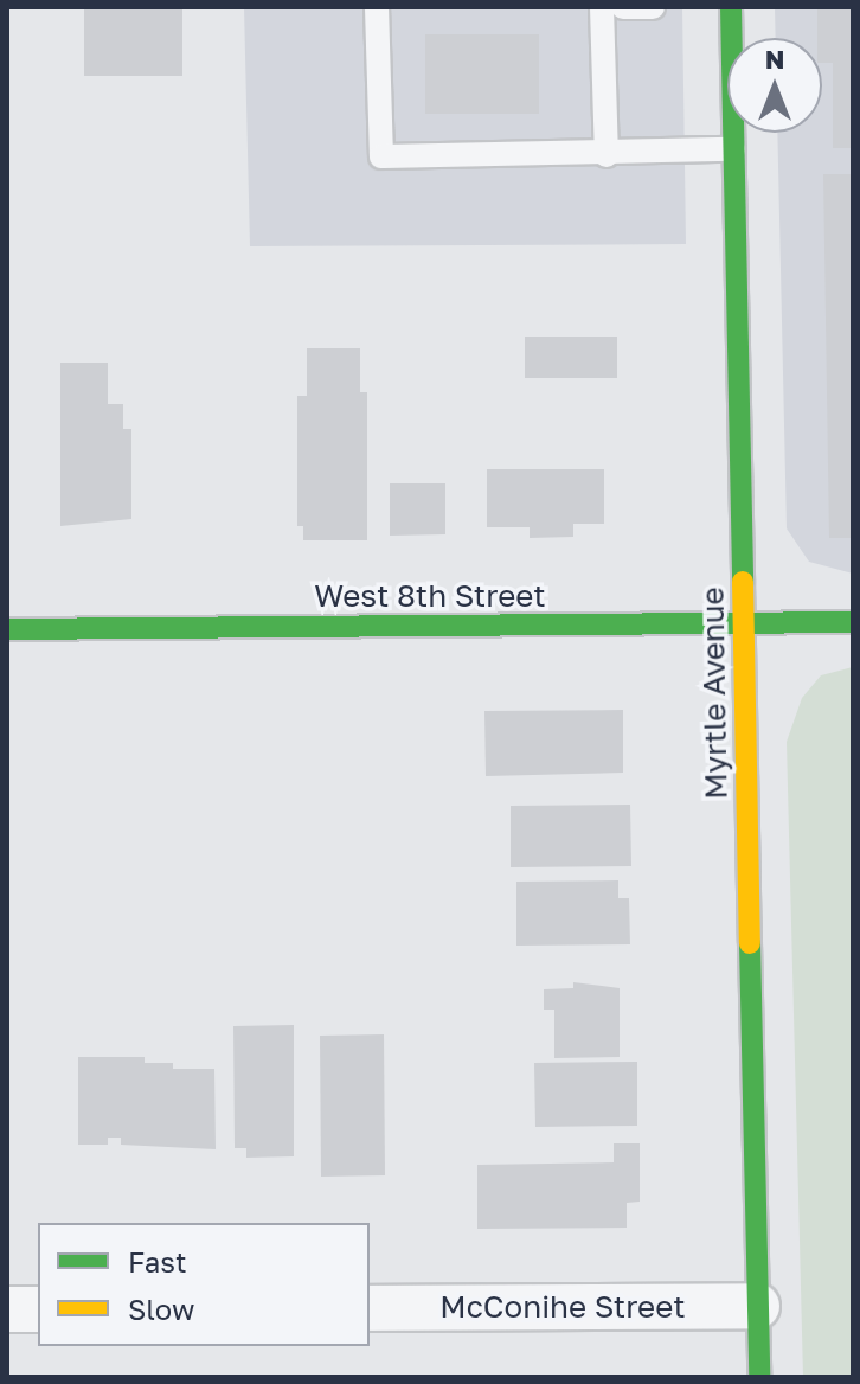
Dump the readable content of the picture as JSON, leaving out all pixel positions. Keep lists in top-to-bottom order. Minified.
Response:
{"streets":{"main road":["West 8th Street","Myrtle Avenue"],"street":["McConihe Street"]},"crossings":[["West 8th Street","Myrtle Avenue"],["Myrtle Avenue","McConihe Street"]],"legend":["Fast","Slow"],"north":"top"}
